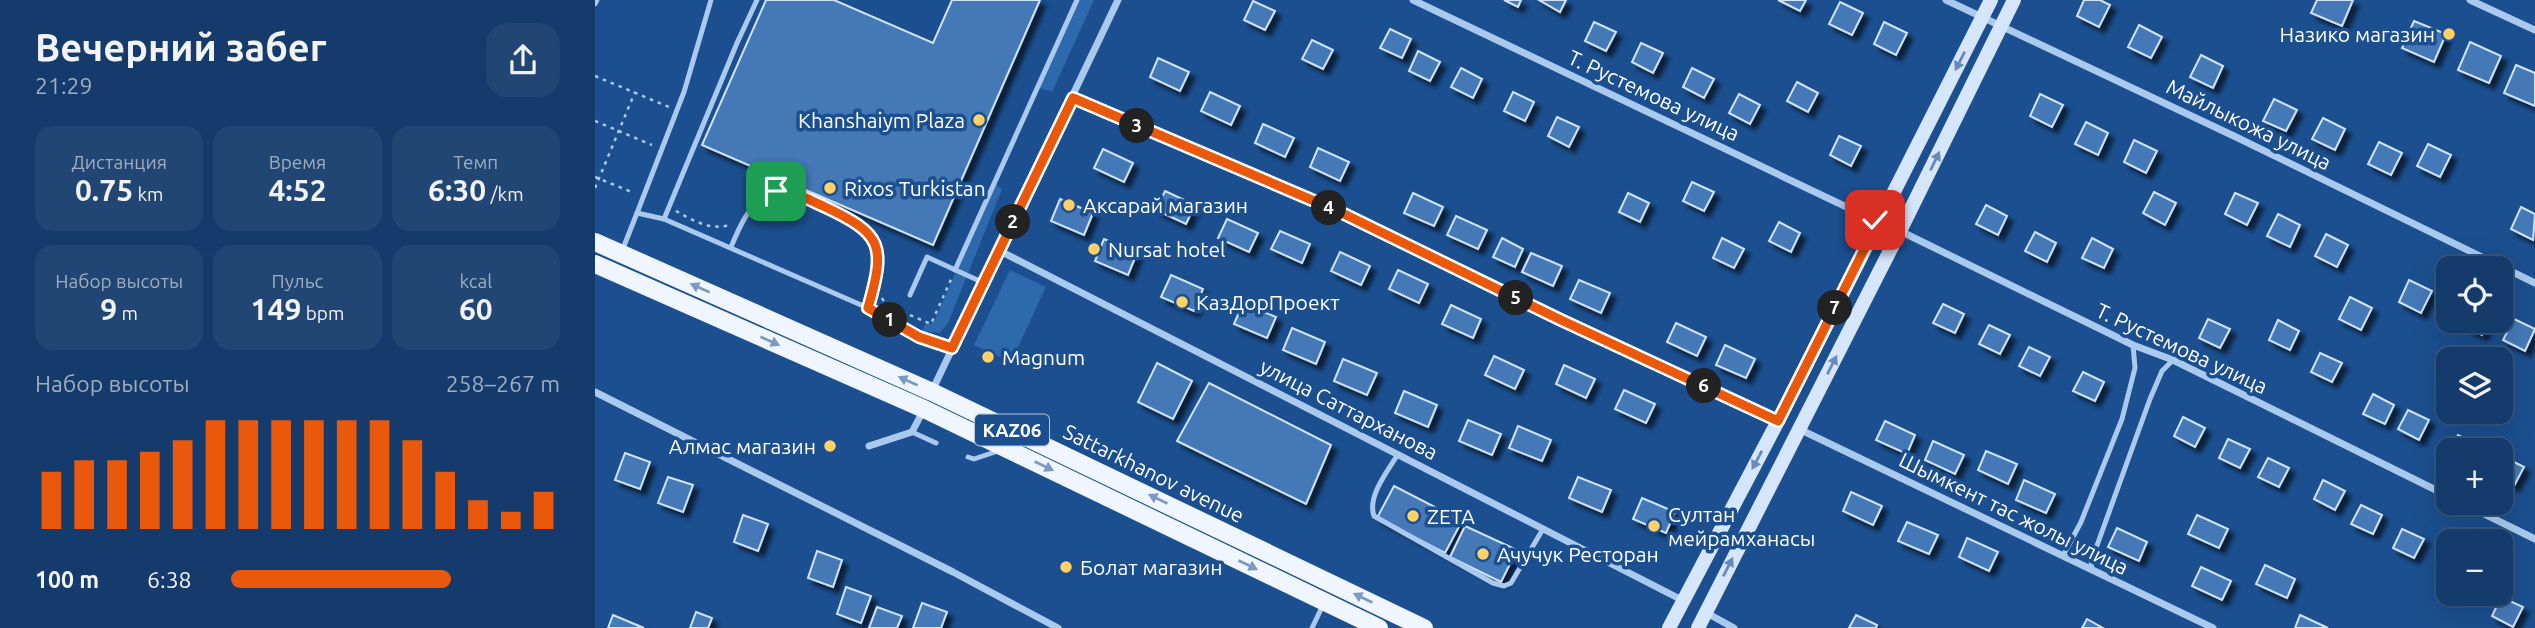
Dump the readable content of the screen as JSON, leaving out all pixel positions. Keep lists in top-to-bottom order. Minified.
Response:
{"streets":{"main road":["KАZ06","Sattarkhanov avenue"],"street":["Т. Рустемова улица","Майлыкожа улица","улица Саттарханова","Шымкент тас жолы улица"]},"places":["Назико магазин","Khanshaiym Plaza","Rixos Turkistan","Аксарай магазин","Nursat hotel","КазДорПроект","Magnum","Алмас магазин","ZETA","Султан мейрамханасы","Ачучук Ресторан","Болат магазин"],"page":{"heading":["Вечерний забег","21:29"],"pins":["3","4","2","5","7","1","6"],"stats":[["Дистанция","0.75 km"],["Время","4:52"],["Темп","6:30 /km"],["Набор высоты","9 m"],["Пульс","149 bpm"],["kcal","60"]],"map_buttons":["+","−"],"chart":["Набор высоты","258–267 m"],"list":[{"name":"100 m","note":"6:38"}]}}
